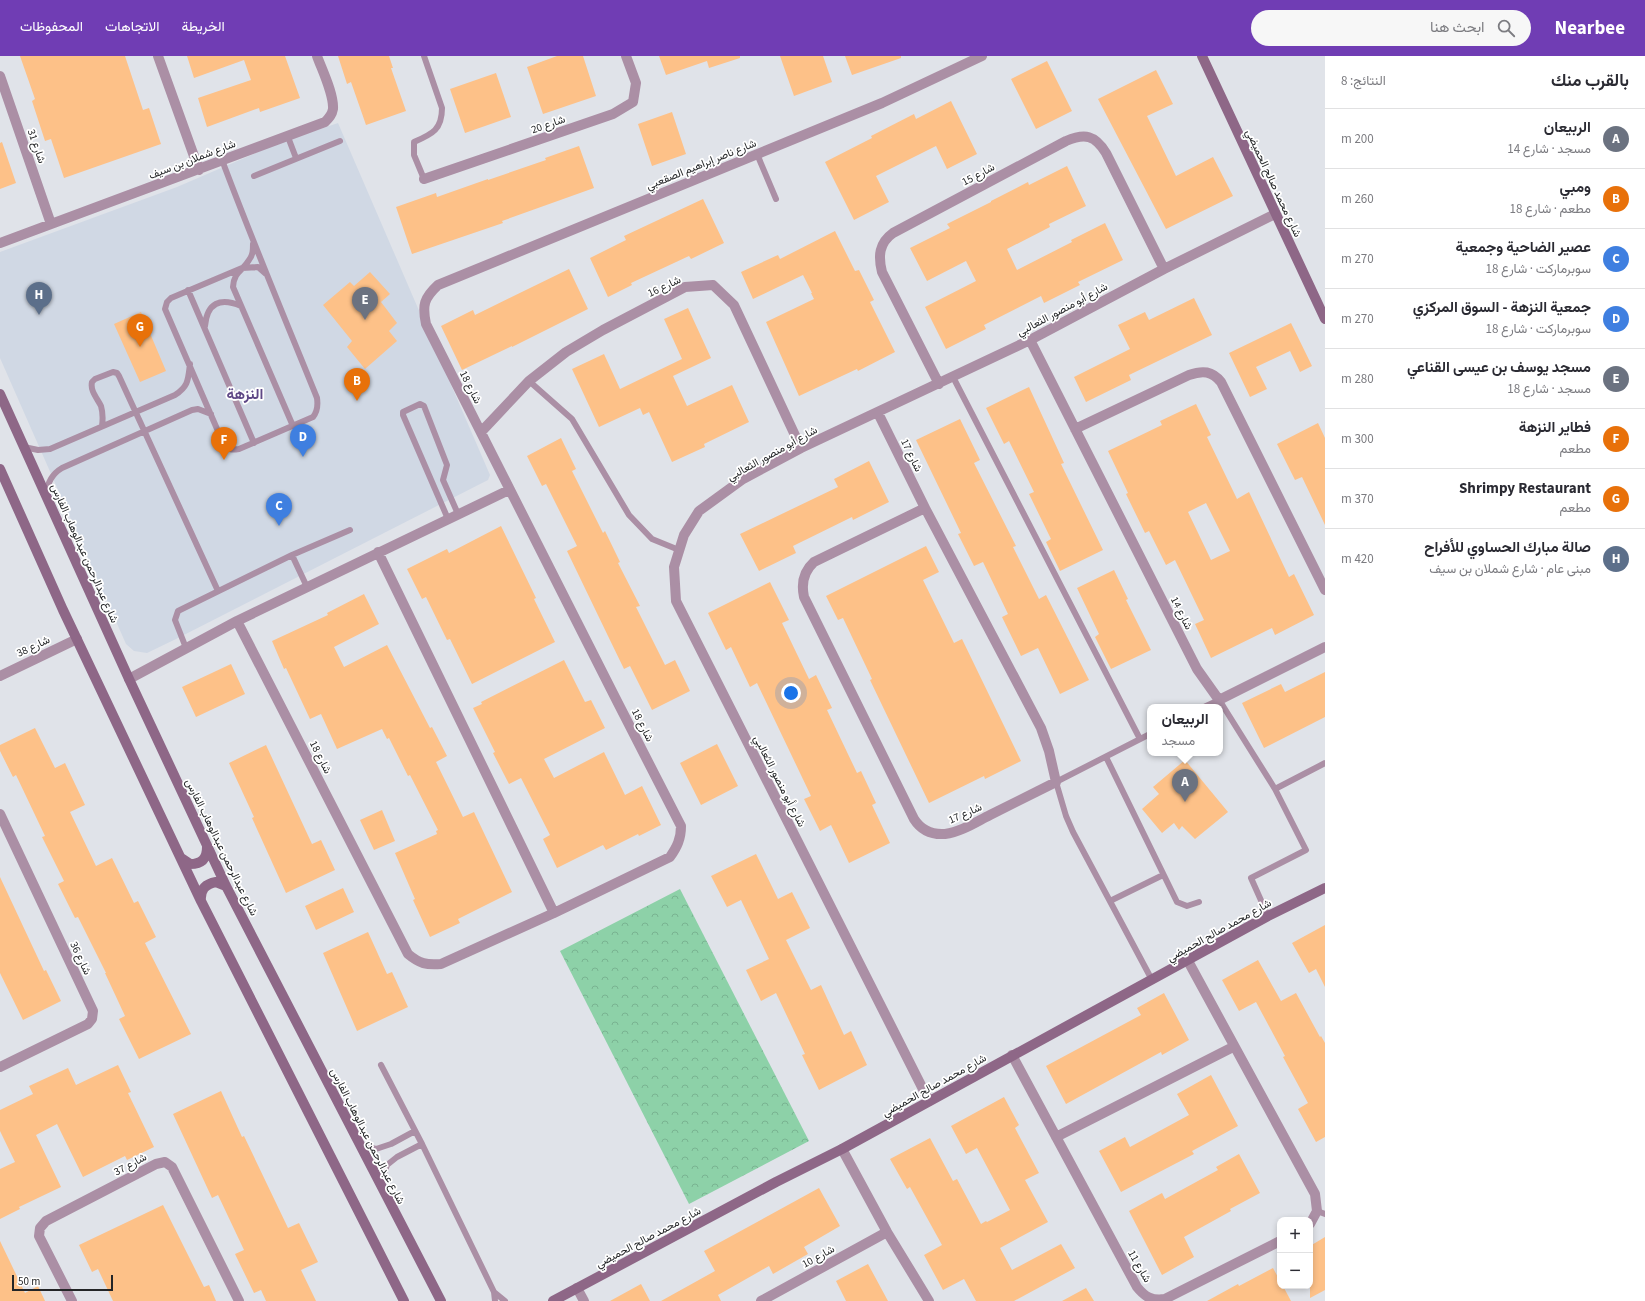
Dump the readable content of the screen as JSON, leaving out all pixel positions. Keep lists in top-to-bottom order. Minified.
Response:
{"streets":{"street":["شارع 20","شارع 31","شارع شملان بن سيف","شارع ناصر إبراهيم الصقعبي","شارع 15","شارع محمد صالح الحميضي","شارع 16","شارع أبو منصور الثعالبي","شارع 18","شارع 17","شارع عبدالرحمن عبدالوهاب الفارس","شارع 14","شارع 38","شارع 36","شارع 37","شارع 10","شارع 11"]},"crossings":[["شارع 31","شارع شملان بن سيف"],["شارع ناصر إبراهيم الصقعبي","شارع 18"],["شارع 15","شارع أبو منصور الثعالبي"],["شارع محمد صالح الحميضي","شارع أبو منصور الثعالبي"],["شارع محمد صالح الحميضي","شارع 11"],["شارع 16","شارع أبو منصور الثعالبي"],["شارع 16","شارع 18"],["شارع أبو منصور الثعالبي","شارع 17"],["شارع أبو منصور الثعالبي","شارع 14"]],"districts":["النزهة"],"scale_bar":"50 m","page":{"header":"Nearbee","search":"ابحث هنا","nav":["الخريطة","الاتجاهات","المحفوظات"],"heading":["بالقرب منك","النتائج: 8"],"list":[{"mark":"A","name":"الربيعان","note":"مسجد · شارع 14","value":"200 m"},{"mark":"B","name":"ومبي","note":"مطعم · شارع 18","value":"260 m"},{"mark":"C","name":"عصير الضاحية وجمعية","note":"سوبرماركت · شارع 18","value":"270 m"},{"mark":"D","name":"جمعية النزهة - السوق المركزي","note":"سوبرماركت · شارع 18","value":"270 m"},{"mark":"E","name":"مسجد يوسف بن عيسى القناعي","note":"مسجد · شارع 18","value":"280 m"},{"mark":"F","name":"فطاير النزهة","note":"مطعم","value":"300 m"},{"mark":"G","name":"Shrimpy Restaurant","note":"مطعم","value":"370 m"},{"mark":"H","name":"صالة مبارك الحساوي للأفراح","note":"مبنى عام · شارع شملان بن سيف","value":"420 m"}],"pins":["H","E","G","B","D","F","C","A"],"popup":["الربيعان","مسجد"],"map_buttons":["+","−"],"scale":"50 m"}}
